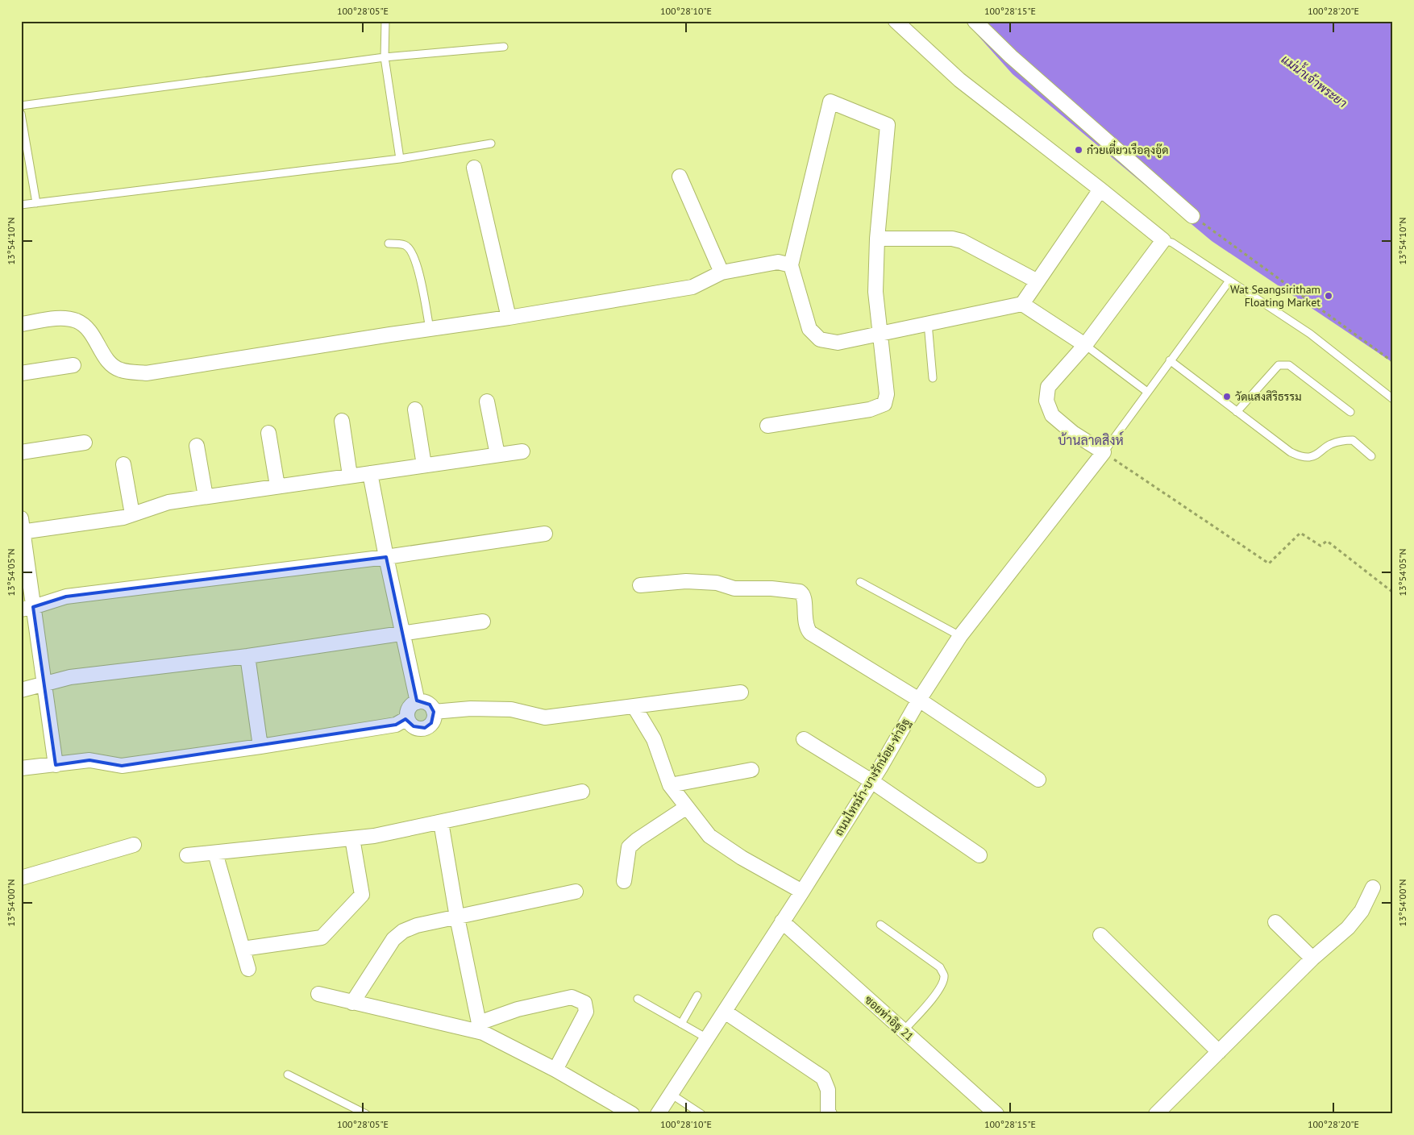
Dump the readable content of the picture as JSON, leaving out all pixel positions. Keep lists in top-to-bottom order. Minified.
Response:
{"streets":{"street":["ถนนไทรม้า-บางรักน้อย-ท่าอิฐ","ซอยท่าอิฐ 21"]},"crossings":[["ถนนไทรม้า-บางรักน้อย-ท่าอิฐ","ซอยท่าอิฐ 21"]],"districts":["บ้านลาดสิงห์"],"water":["แม่น้ำเจ้าพระยา"],"places":["ก๋วยเตี๋ยวเรือลุงอู๊ด","Wat Seangsiritham Floating Market","วัดแสงสิริธรรม"],"coordinates":["100°28'05\"E","100°28'10\"E","100°28'15\"E","100°28'20\"E","13°54'10\"N","13°54'05\"N","13°54'00\"N"]}
